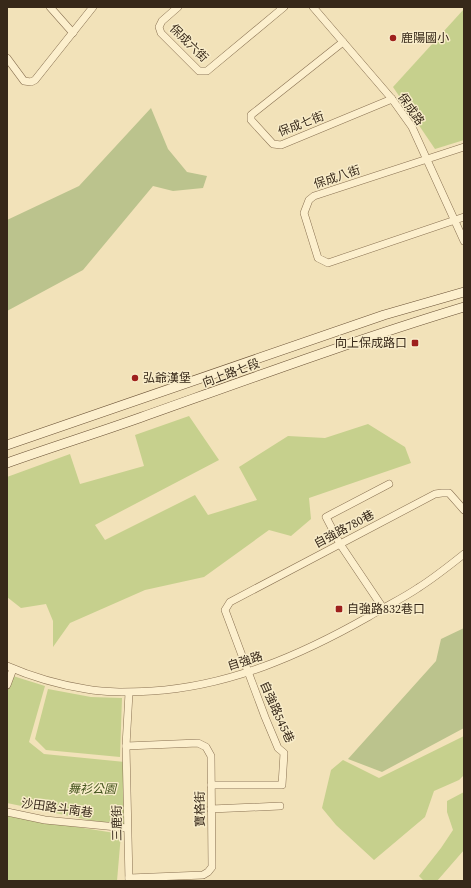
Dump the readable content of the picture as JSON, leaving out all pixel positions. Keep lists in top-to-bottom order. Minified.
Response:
{"streets":{"main road":["向上路七段"],"street":["保成六街","保成路","保成七街","保成八街","自強路780巷","自強路","自強路545巷","沙田路斗南巷","寶格街","三鹿街"]},"crossings":[["保成路","保成七街"],["保成路","保成八街"],["自強路780巷","自強路"],["自強路780巷","自強路545巷"],["自強路","自強路545巷"],["自強路","三鹿街"],["自強路545巷","寶格街"],["沙田路斗南巷","三鹿街"],["寶格街","三鹿街"]],"parks":["舞衫公園"],"places":{"other":["鹿陽國小","弘爺漢堡"],"transit":["向上保成路口","自強路832巷口"]}}
